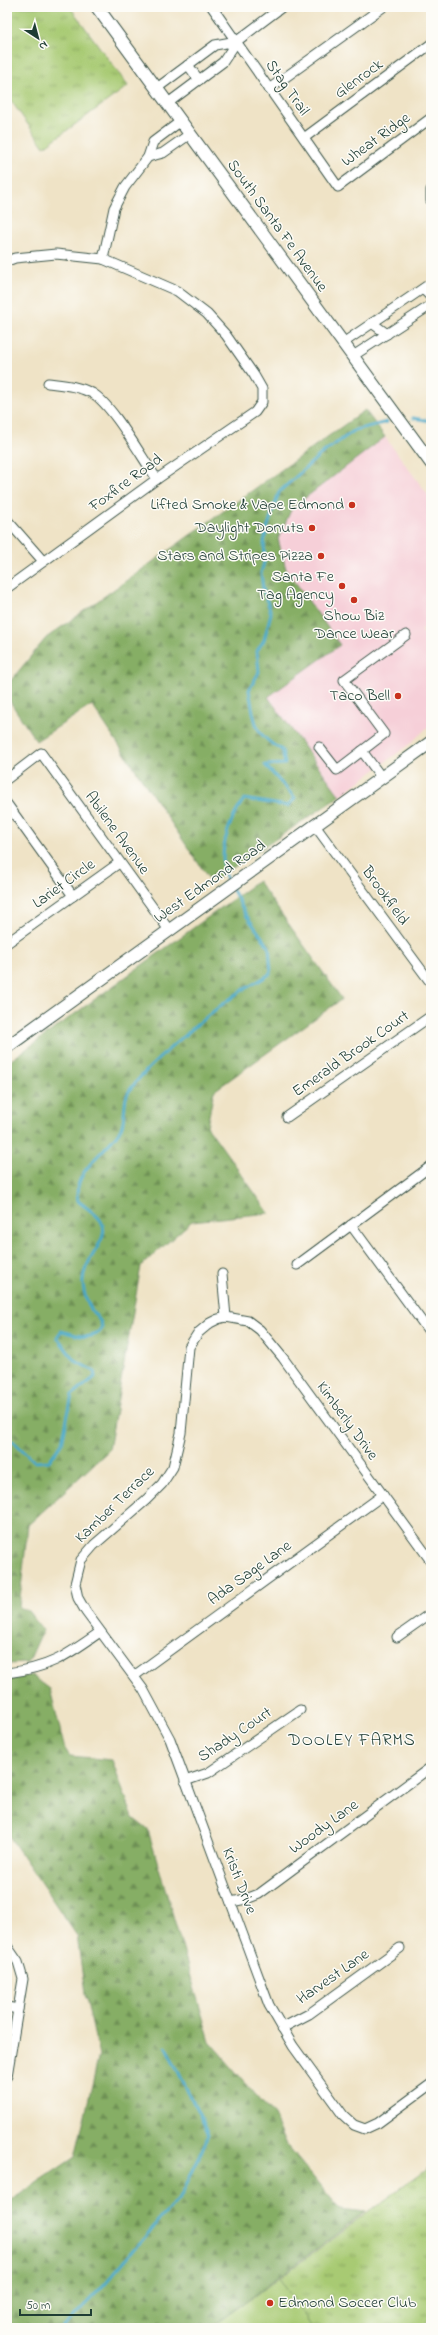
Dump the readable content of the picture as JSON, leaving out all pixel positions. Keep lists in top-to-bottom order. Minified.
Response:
{"streets":{"main road":["South Santa Fe Avenue","West Edmond Road"],"street":["Glenrock","Stag Trail","Wheat Ridge","Foxfire Road","Abilene Avenue","Lariet Circle","Brookfield","Emerald Brook Court","Kimberly Drive","Kamber Terrace","Ada Sage Lane","Shady Court","Woody Lane","Kristi Drive","Harvest Lane"]},"crossings":[["Glenrock","Stag Trail"],["Stag Trail","Wheat Ridge"],["Abilene Avenue","West Edmond Road"],["Abilene Avenue","Lariet Circle"],["West Edmond Road","Brookfield"],["Kimberly Drive","Kamber Terrace"],["Kimberly Drive","Ada Sage Lane"],["Kamber Terrace","Kristi Drive"],["Ada Sage Lane","Kristi Drive"],["Shady Court","Kristi Drive"],["Woody Lane","Kristi Drive"],["Kristi Drive","Harvest Lane"]],"districts":["DOOLEY FARMS"],"places":["Lifted Smoke & Vape Edmond","Daylight Donuts","Stars and Stripes Pizza","Santa Fe Tag Agency","Show Biz Dance Wear","Taco Bell","Edmond Soccer Club"],"scale_bar":"50 m","north":"bottom right"}
